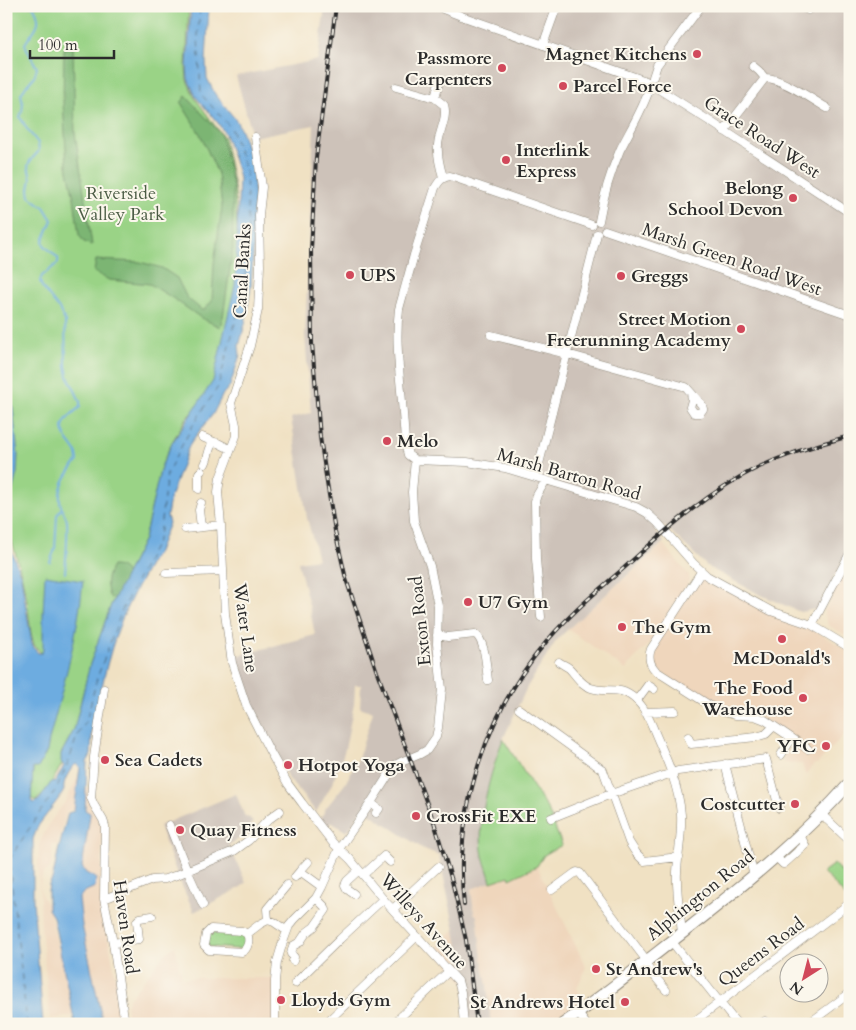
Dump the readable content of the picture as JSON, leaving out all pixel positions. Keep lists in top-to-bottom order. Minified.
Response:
{"streets":{"highway":["Alphington Road"],"street":["Grace Road West","Marsh Green Road West","Canal Banks","Marsh Barton Road","Exton Road","Water Lane","Willeys Avenue","Haven Road","Queens Road"]},"crossings":[["Canal Banks","Water Lane"],["Marsh Barton Road","Exton Road"],["Water Lane","Willeys Avenue"]],"parks":["Riverside Valley Park"],"places":["Magnet Kitchens","Passmore Carpenters","Parcel Force","Interlink Express","Belong School Devon","UPS","Greggs","Street Motion Freerunning Academy","Melo","U7 Gym","The Gym","McDonald's","The Food Warehouse","YFC","Sea Cadets","Hotpot Yoga","Costcutter","CrossFit EXE","Quay Fitness","St Andrew's","Lloyds Gym","St Andrews Hotel"],"scale_bar":"100 m","north":"bottom left"}
